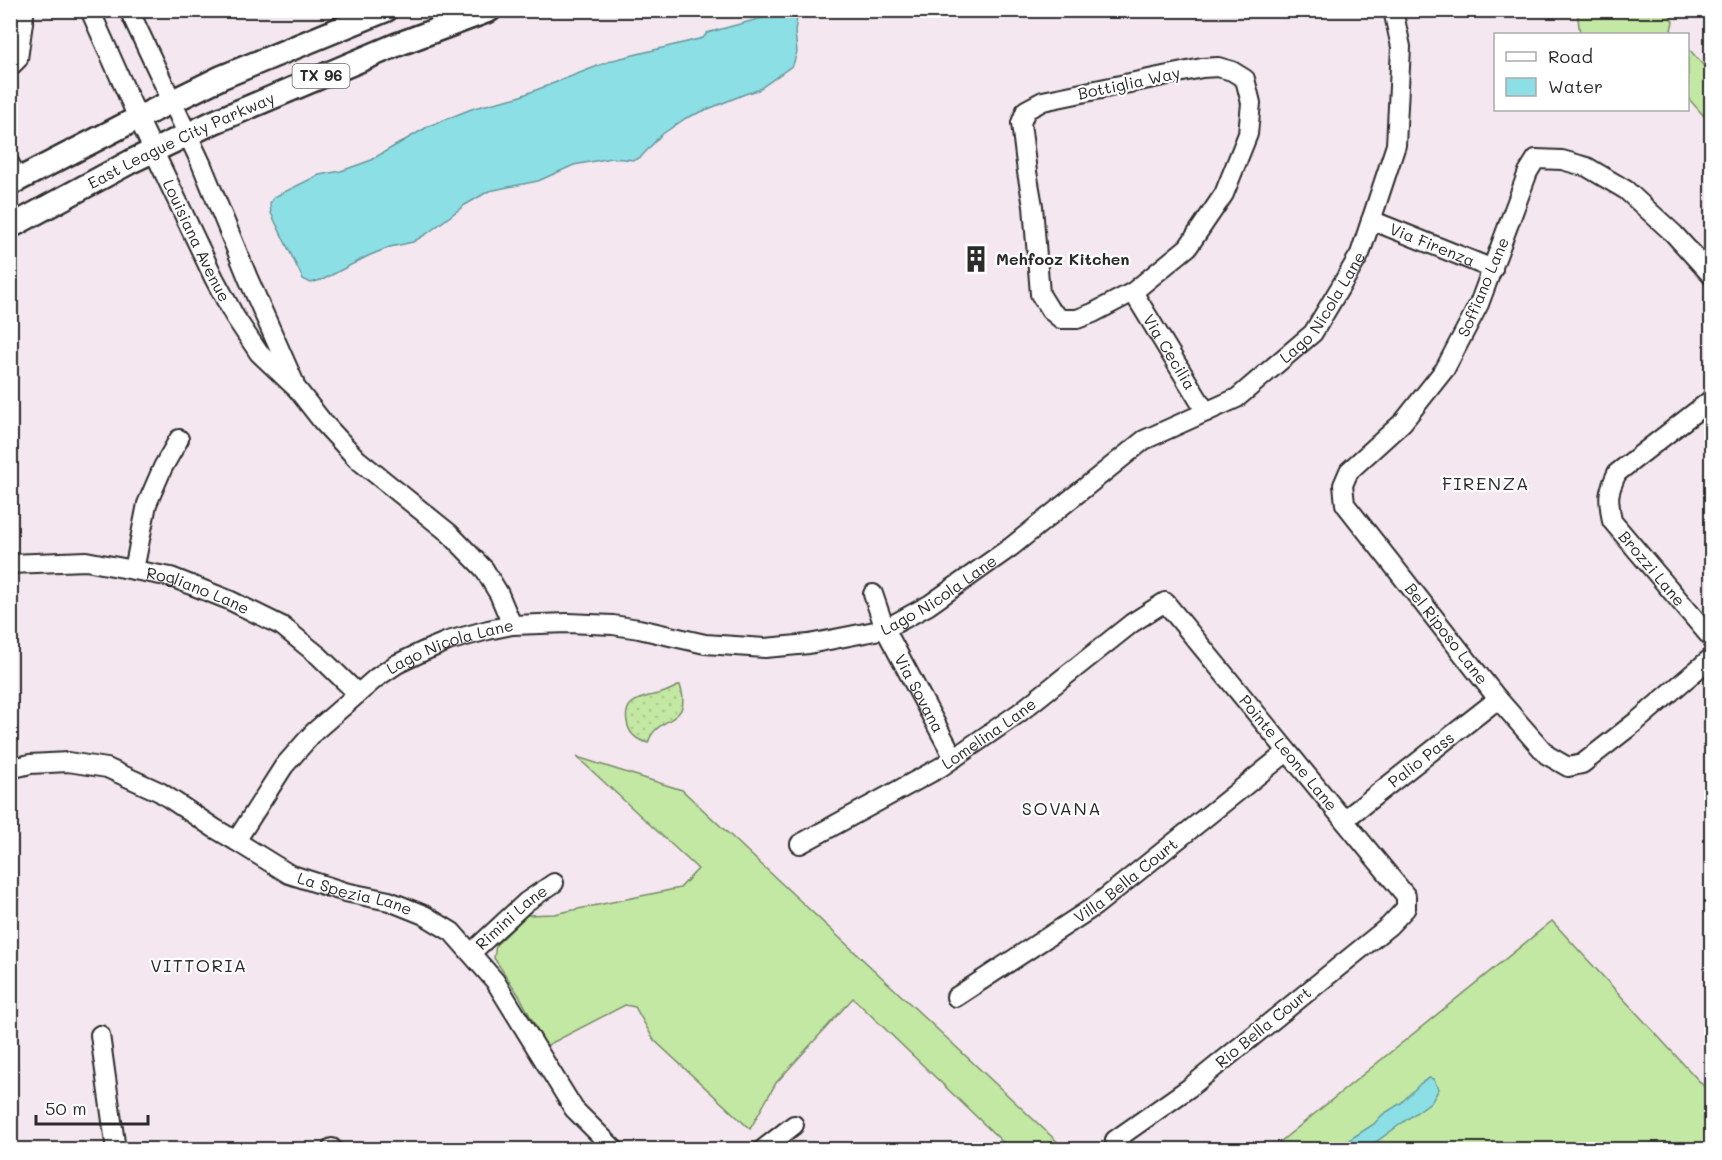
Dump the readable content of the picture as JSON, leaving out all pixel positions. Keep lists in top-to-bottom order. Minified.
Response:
{"streets":{"main road":["TX 96","East League City Parkway"],"street":["Bottiglia Way","Louisiana Avenue","Via Firenza","Soffiano Lane","Lago Nicola Lane","Via Cecilia","Brozzi Lane","Rogliano Lane","Bel Riposo Lane","Via Sovana","Lomelina Lane","Pointe Leone Lane","Palio Pass","Villa Bella Court","La Spezia Lane","Rimini Lane","Rio Bella Court"]},"crossings":[["TX 96","Louisiana Avenue"],["Bottiglia Way","Via Cecilia"],["East League City Parkway","Louisiana Avenue"],["Louisiana Avenue","Lago Nicola Lane"],["Via Firenza","Soffiano Lane"],["Via Firenza","Lago Nicola Lane"],["Soffiano Lane","Bel Riposo Lane"],["Lago Nicola Lane","Via Cecilia"],["Lago Nicola Lane","Rogliano Lane"],["Lago Nicola Lane","Via Sovana"],["Lago Nicola Lane","La Spezia Lane"],["Bel Riposo Lane","Palio Pass"],["Via Sovana","Lomelina Lane"],["Lomelina Lane","Pointe Leone Lane"],["Pointe Leone Lane","Palio Pass"],["Pointe Leone Lane","Villa Bella Court"],["Pointe Leone Lane","Rio Bella Court"],["La Spezia Lane","Rimini Lane"]],"districts":["FIRENZA","SOVANA","VITTORIA"],"places":{"building":["Mehfooz Kitchen"]},"legend":["Road","Water"],"scale_bar":"50 m"}
